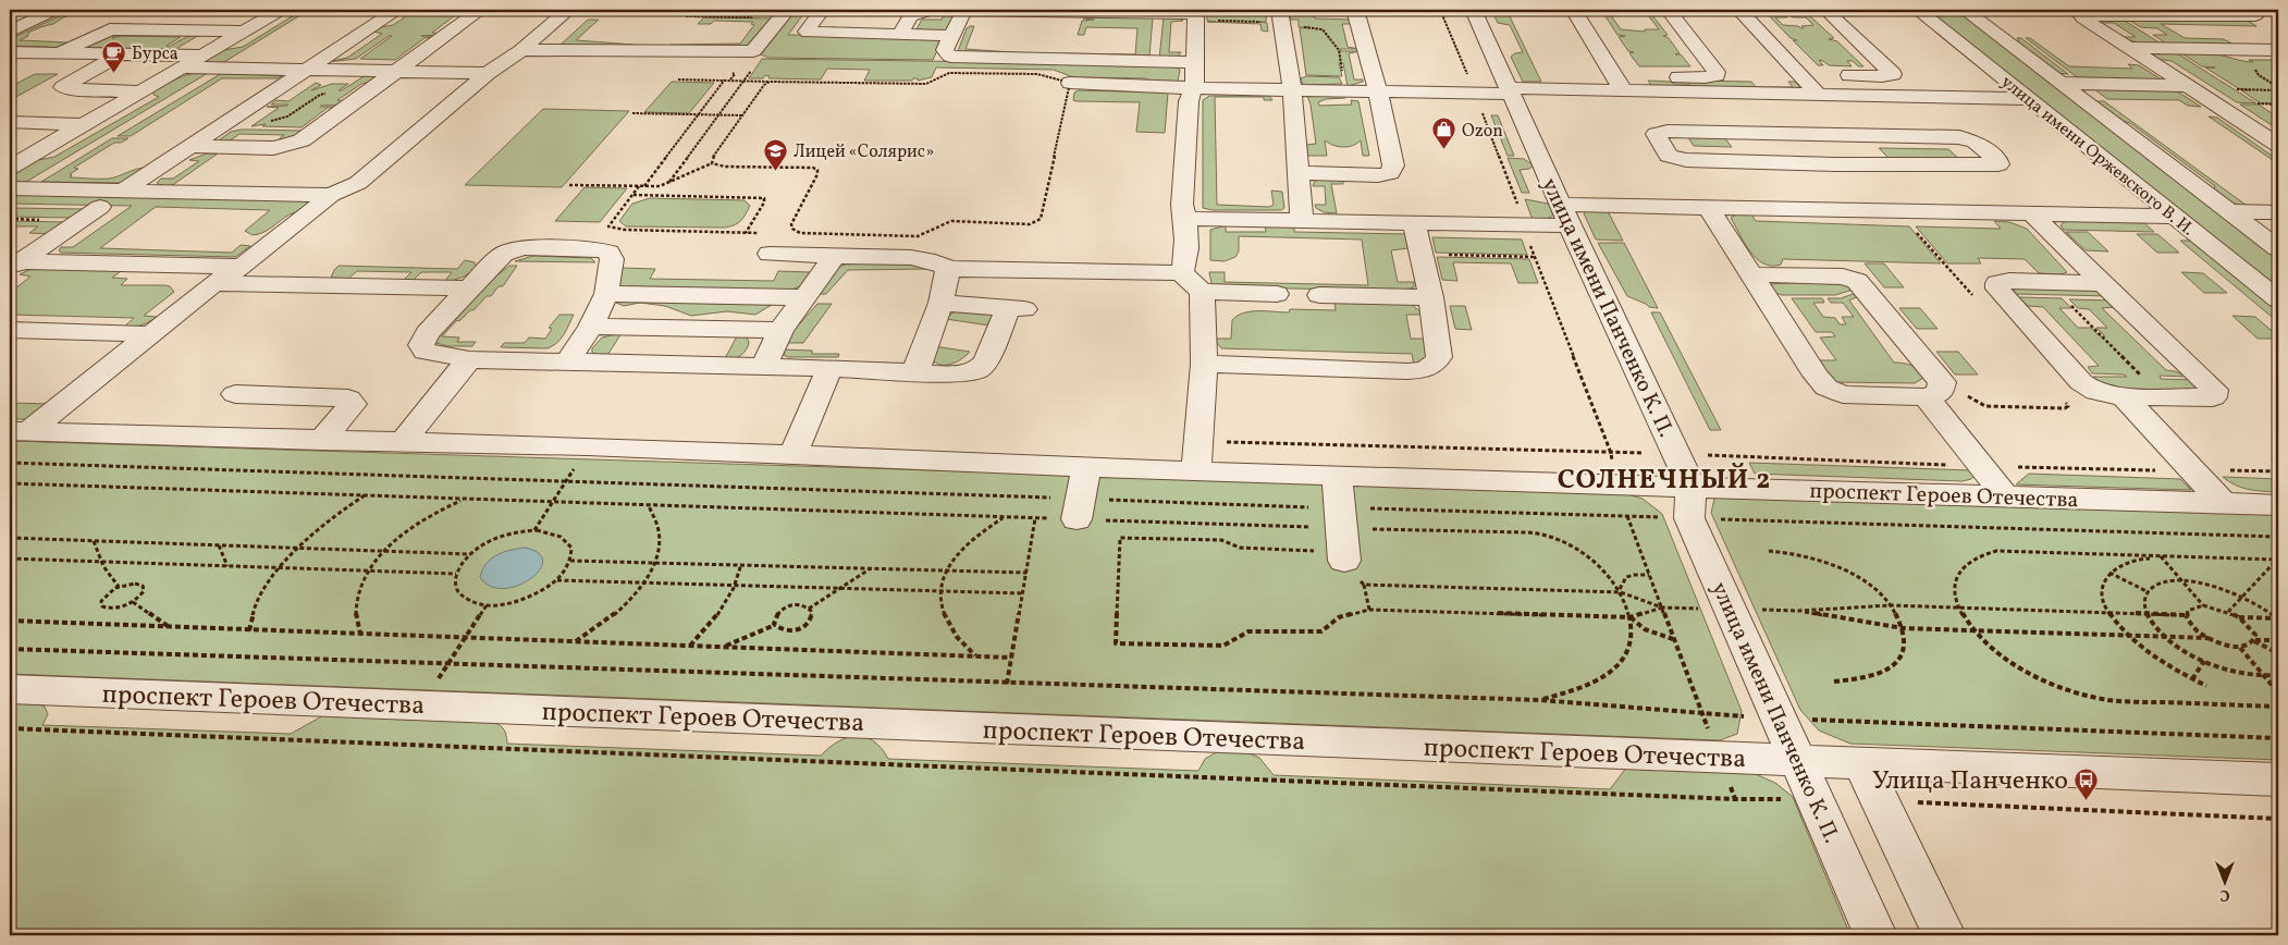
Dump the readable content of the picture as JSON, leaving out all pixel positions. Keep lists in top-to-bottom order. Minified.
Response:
{"streets":{"street":["улица имени Оржевского В. И.","улица имени Панченко К. П.","проспект Героев Отечества"]},"crossings":[["улица имени Панченко К. П.","проспект Героев Отечества"]],"districts":["СОЛНЕЧНЫЙ 2"],"places":{"cafe":["Бурса"],"shop":["Ozon"],"school or university":["Лицей «Солярис»"],"bus stop":["Улица Панченко"]},"north":"bottom"}
